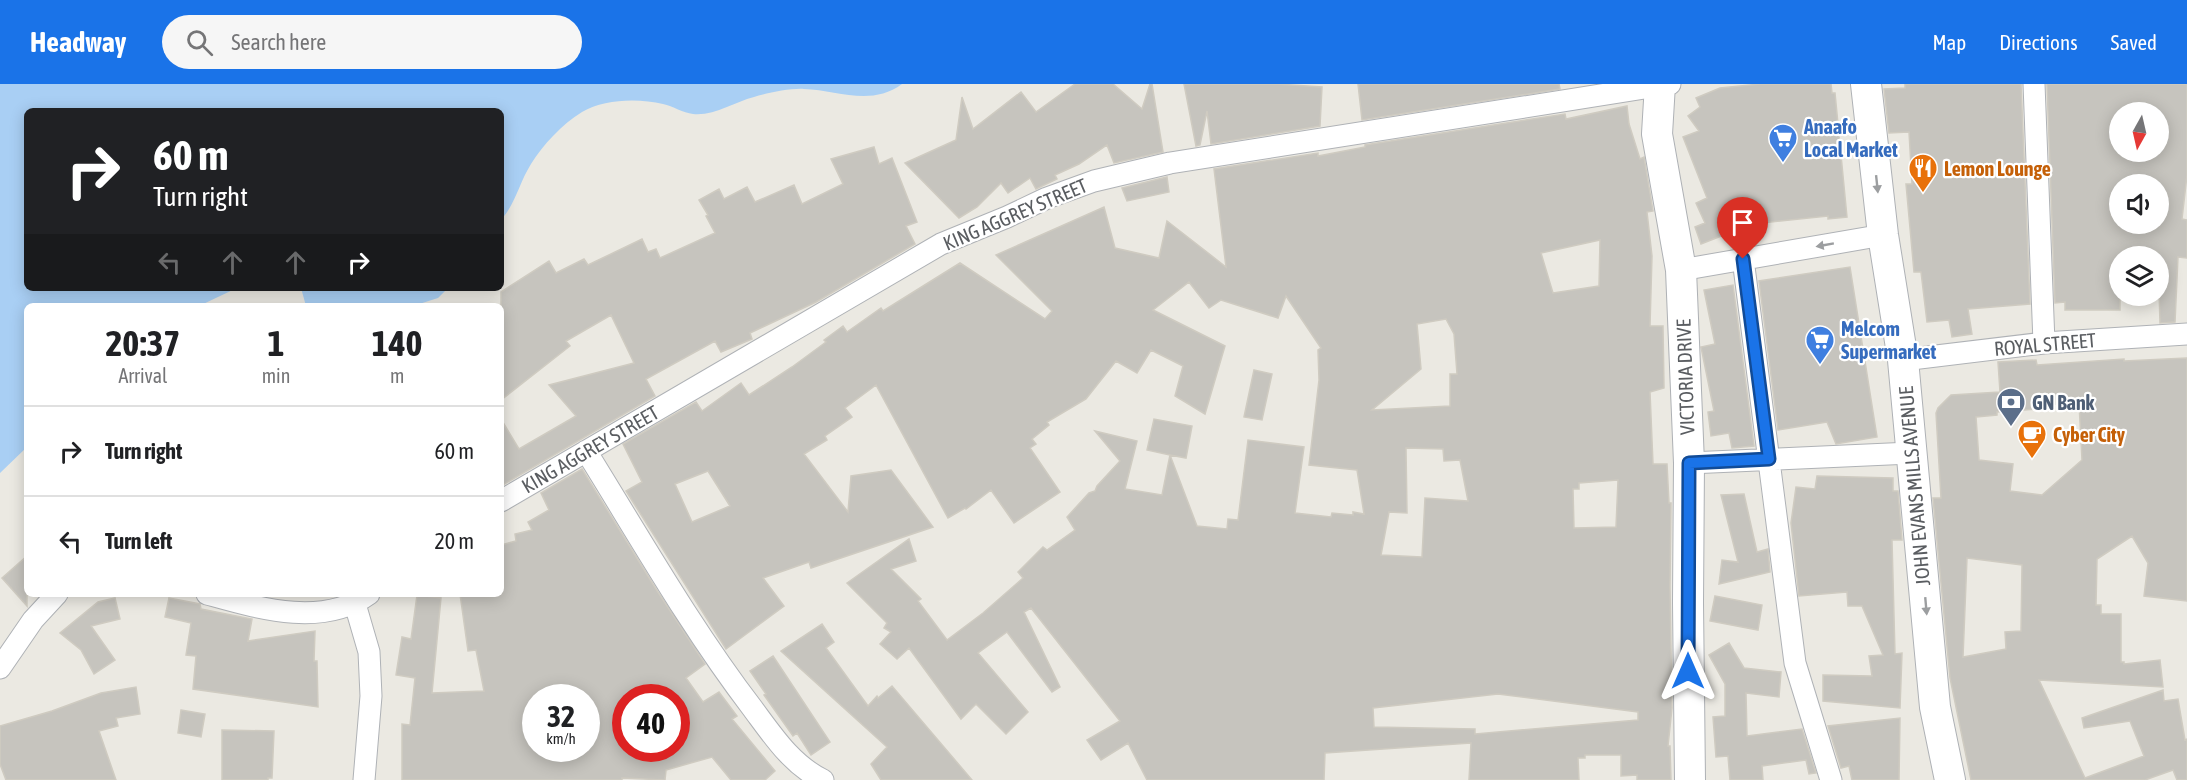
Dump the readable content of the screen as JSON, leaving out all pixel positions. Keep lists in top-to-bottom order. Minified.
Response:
{"streets":{"street":["KING AGGREY STREET","ROYAL STREET","VICTORIA DRIVE","JOHN EVANS MILLS AVENUE"]},"crossings":[["KING AGGREY STREET","VICTORIA DRIVE"],["ROYAL STREET","JOHN EVANS MILLS AVENUE"]],"places":{"supermarket":["Anaafo Local Market","Melcom Supermarket"],"restaurant":["Lemon Lounge"],"bank":["GN Bank"],"cafe":["Cyber City"]},"north":"bottom","page":{"header":"Headway","search":"Search here","nav":["Map","Directions","Saved"],"turn":["60 m","Turn right"],"eta":["20:37","Arrival","1","min","140","m"],"list":[{"name":"Turn right","value":"60 m"},{"name":"Turn left","value":"20 m"}],"speed":"32 km/h","limit":"40"}}
